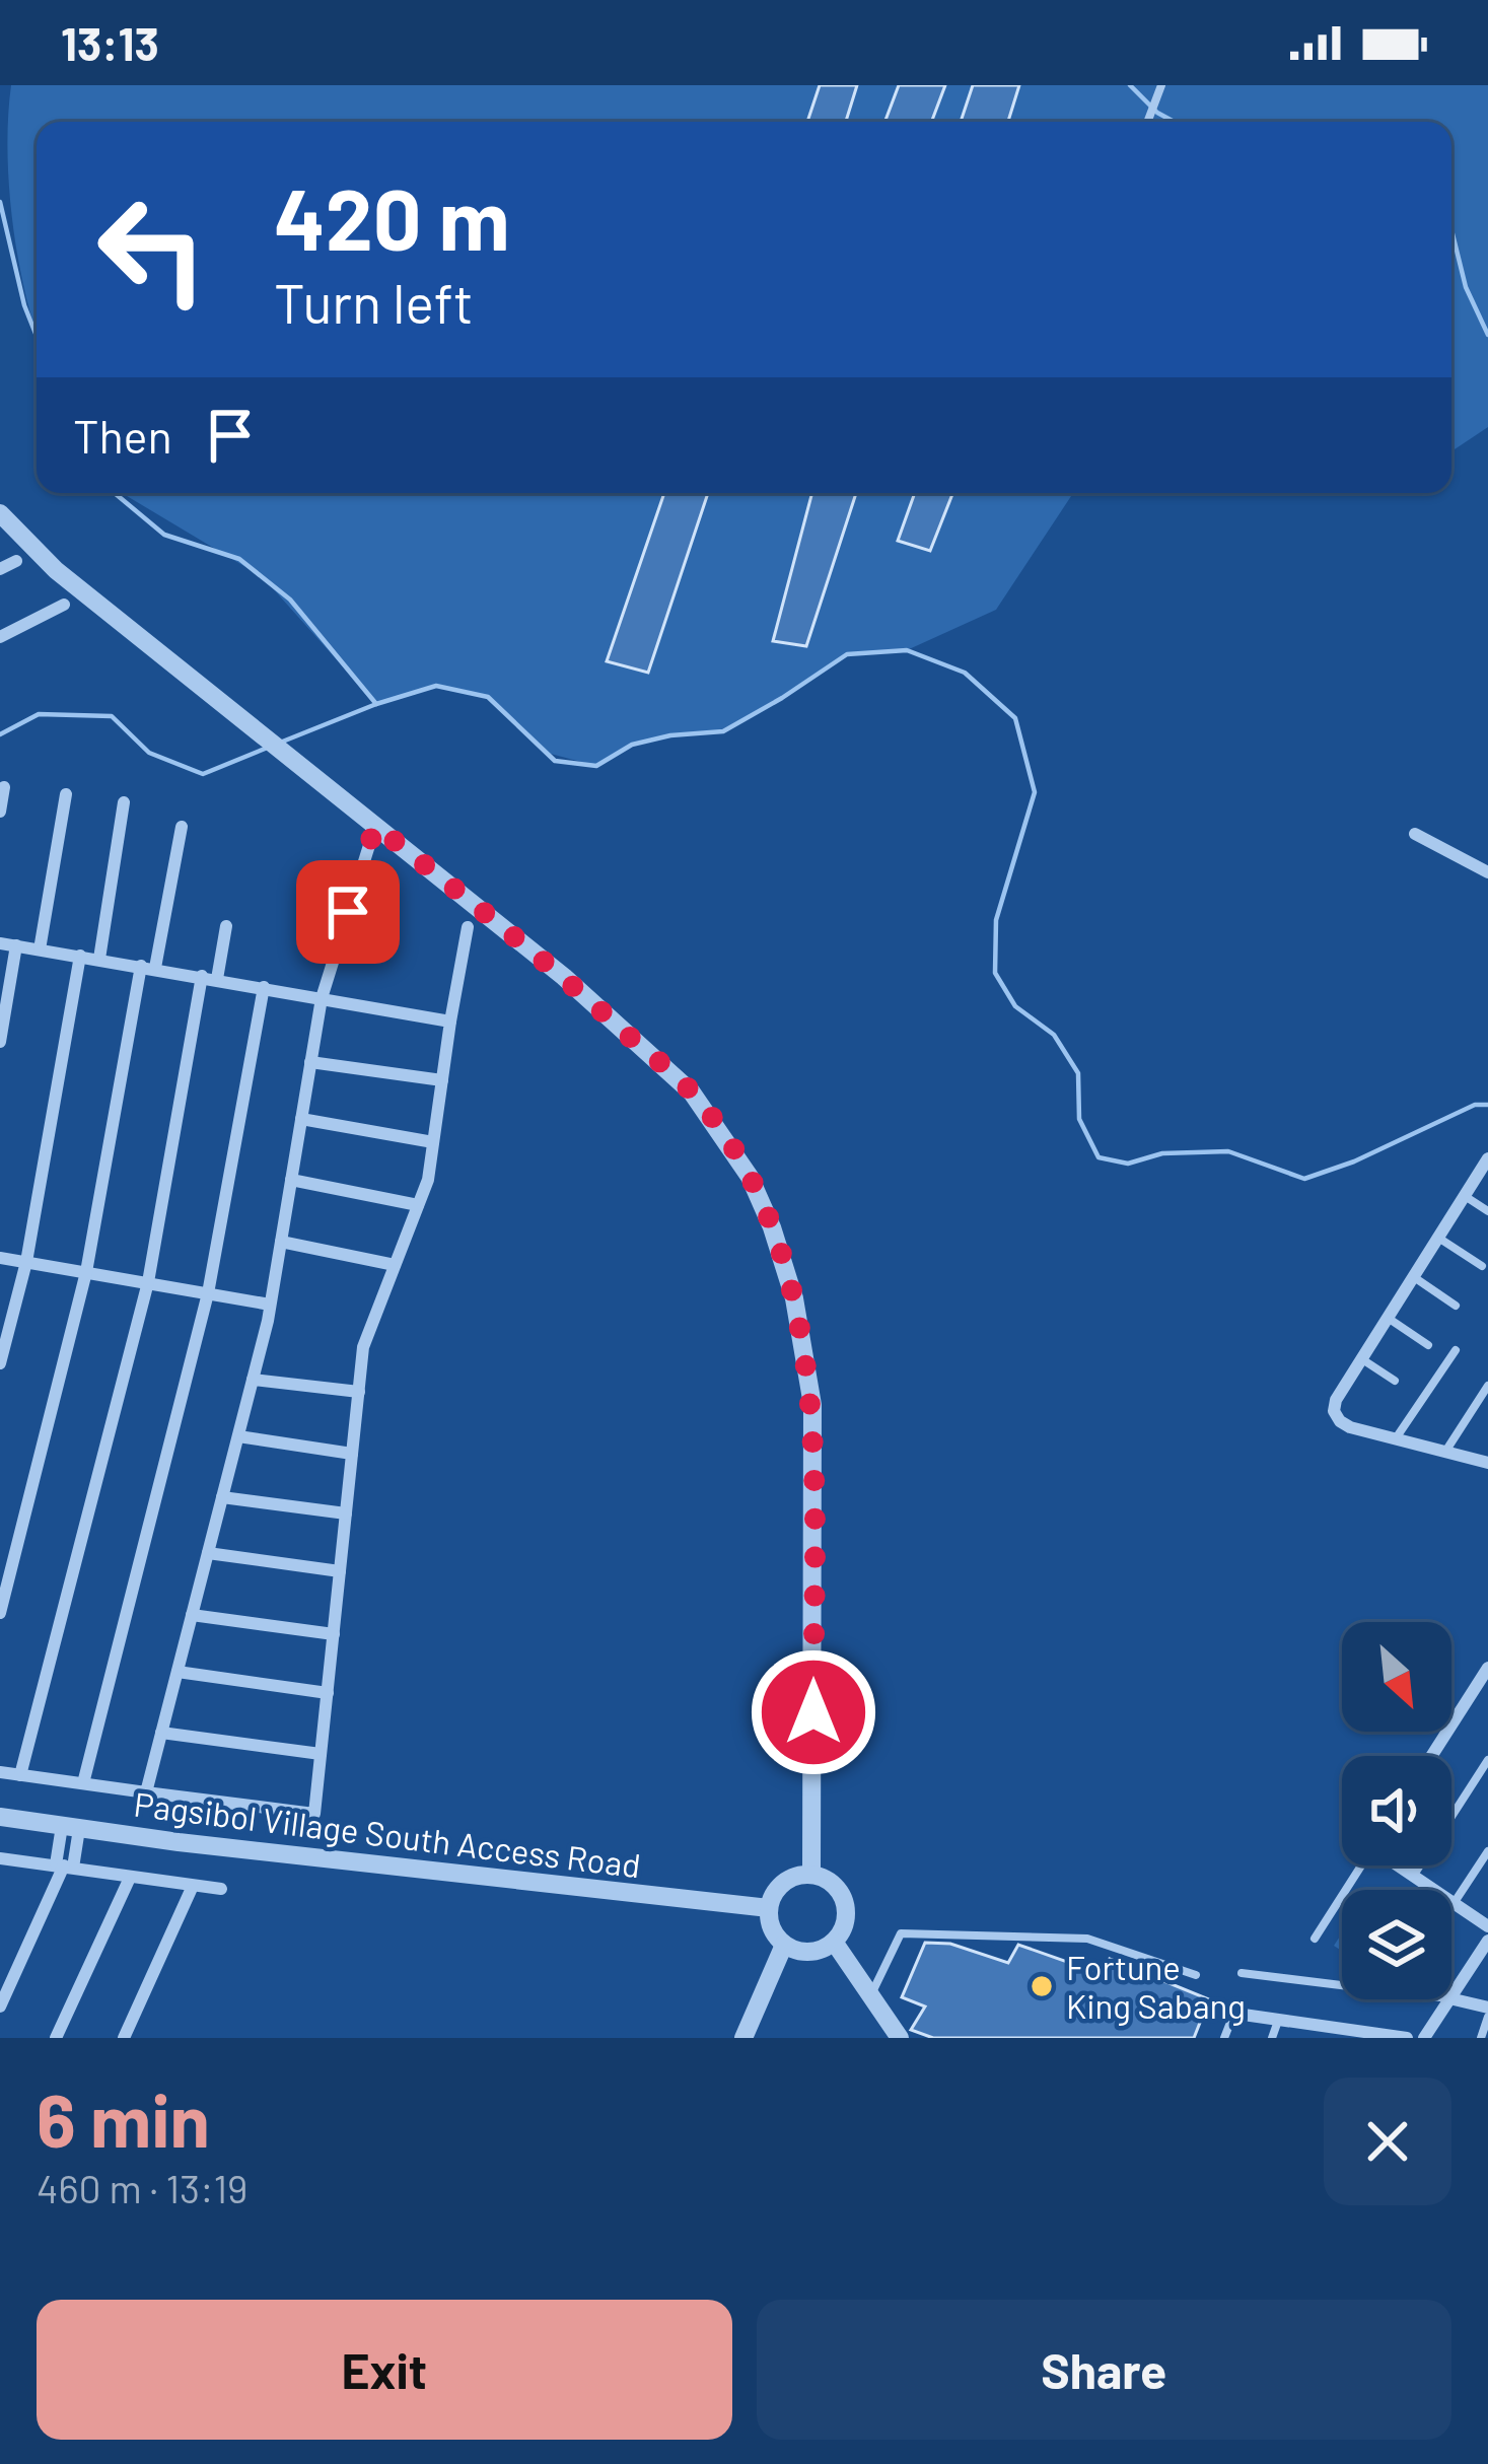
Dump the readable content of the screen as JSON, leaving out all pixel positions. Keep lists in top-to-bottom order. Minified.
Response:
{"streets":{"street":["Pagsibol Village South Access Road"]},"places":["Fortune King Sabang"],"north":"bottom right","page":{"status":"13:13","turn":["420 m","Turn left"],"then":"Then","heading":["6 min","460 m · 13:19"],"buttons":["Exit","Share"]}}
